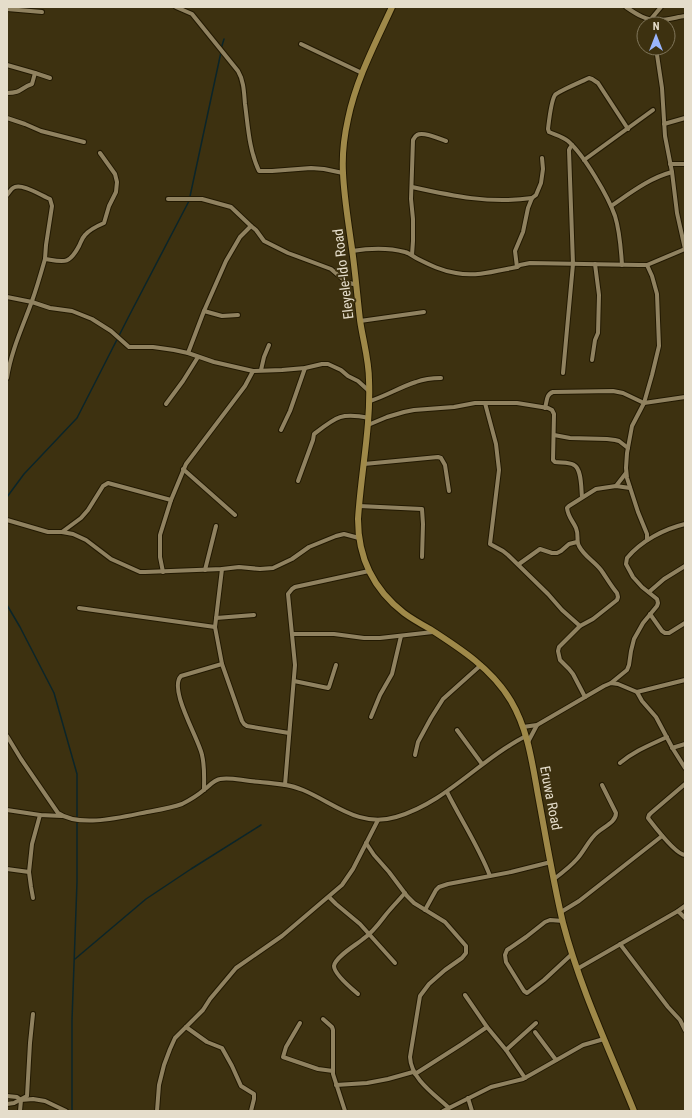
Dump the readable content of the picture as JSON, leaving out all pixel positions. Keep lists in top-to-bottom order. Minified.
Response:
{"streets":{"main road":["Eleyele-Ido Road","Eruwa Road"]},"crossings":[["Eleyele-Ido Road","Eruwa Road"]],"north":"top"}
